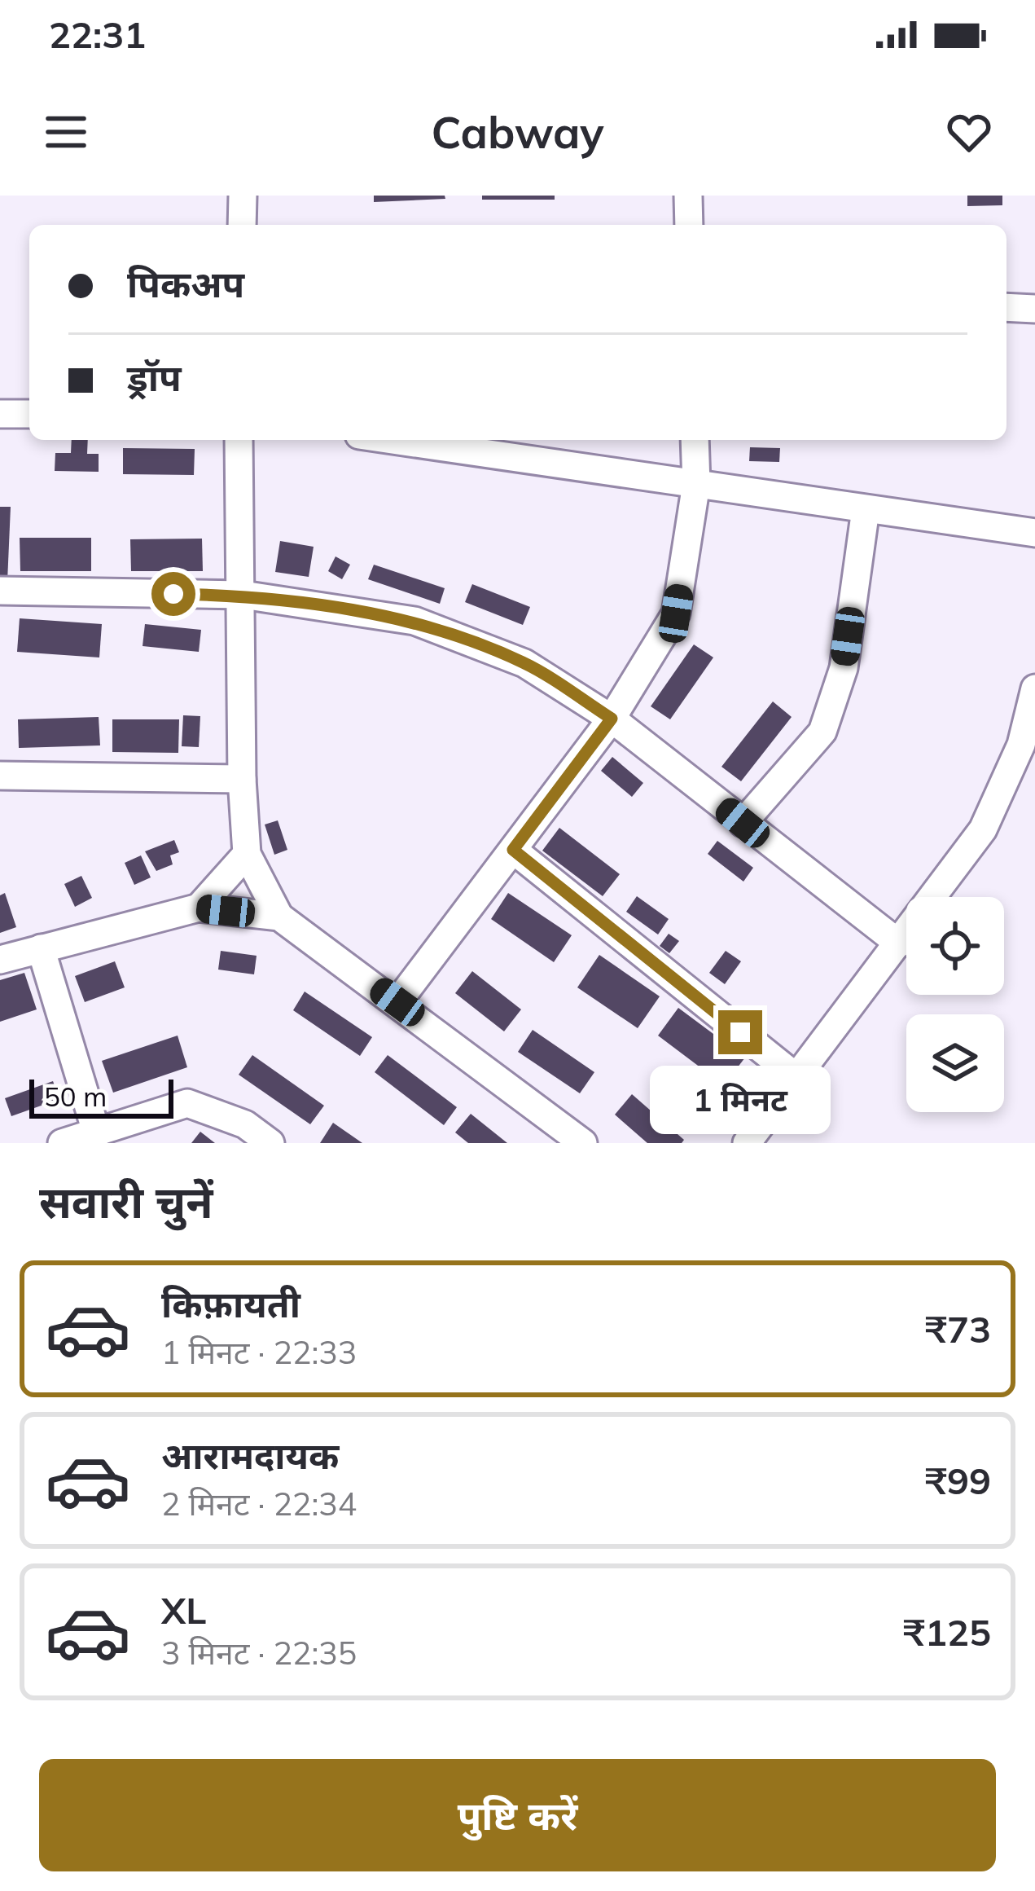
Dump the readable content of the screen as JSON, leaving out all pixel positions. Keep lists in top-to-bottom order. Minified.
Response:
{"scale_bar":"50 m","page":{"status":"22:31","header":"Cabway","banner":["पिकअप","ड्रॉप"],"bubble":"1 मिनट","scale":"50 m","heading":"सवारी चुनें","list":[{"name":"किफ़ायती","note":"1 मिनट · 22:33","value":"₹73"},{"name":"आरामदायक","note":"2 मिनट · 22:34","value":"₹99"},{"name":"XL","note":"3 मिनट · 22:35","value":"₹125"}],"buttons":"पुष्टि करें"}}
